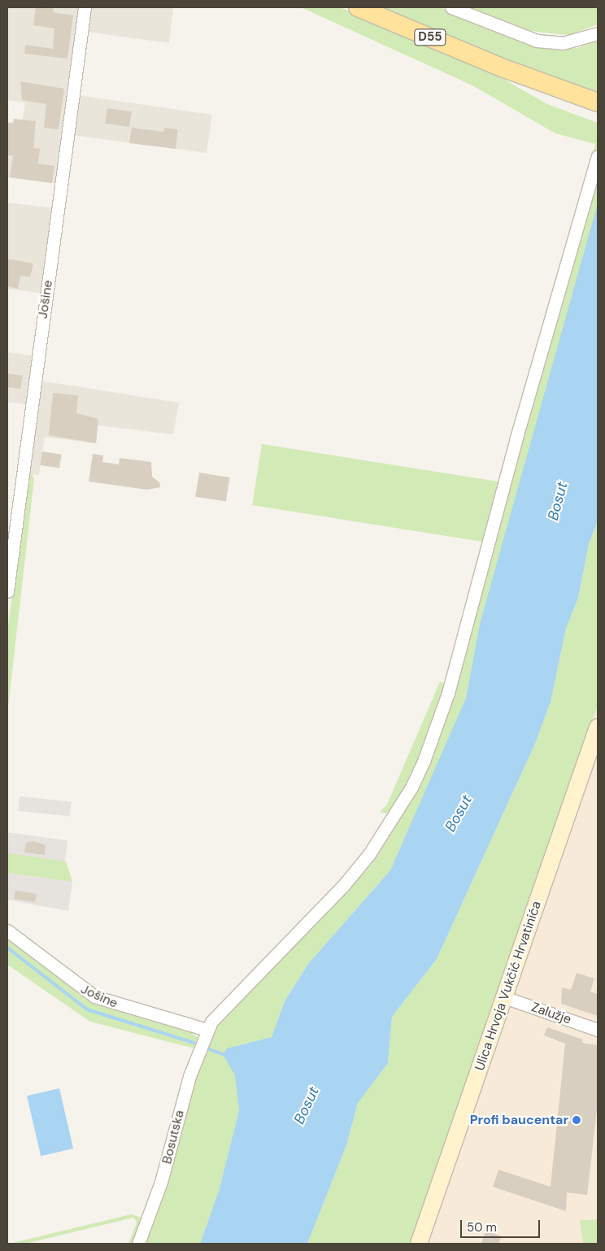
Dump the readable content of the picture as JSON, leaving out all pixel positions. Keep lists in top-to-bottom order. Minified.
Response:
{"streets":{"main road":["D55","Ulica Hrvoja Vukčić Hrvatinića"],"street":["Jošine","Zalužje","Bosutska"]},"crossings":[["Jošine","Bosutska"],["Ulica Hrvoja Vukčić Hrvatinića","Zalužje"]],"water":["Bosut"],"places":["Profi baucentar"],"scale_bar":"50 m"}
